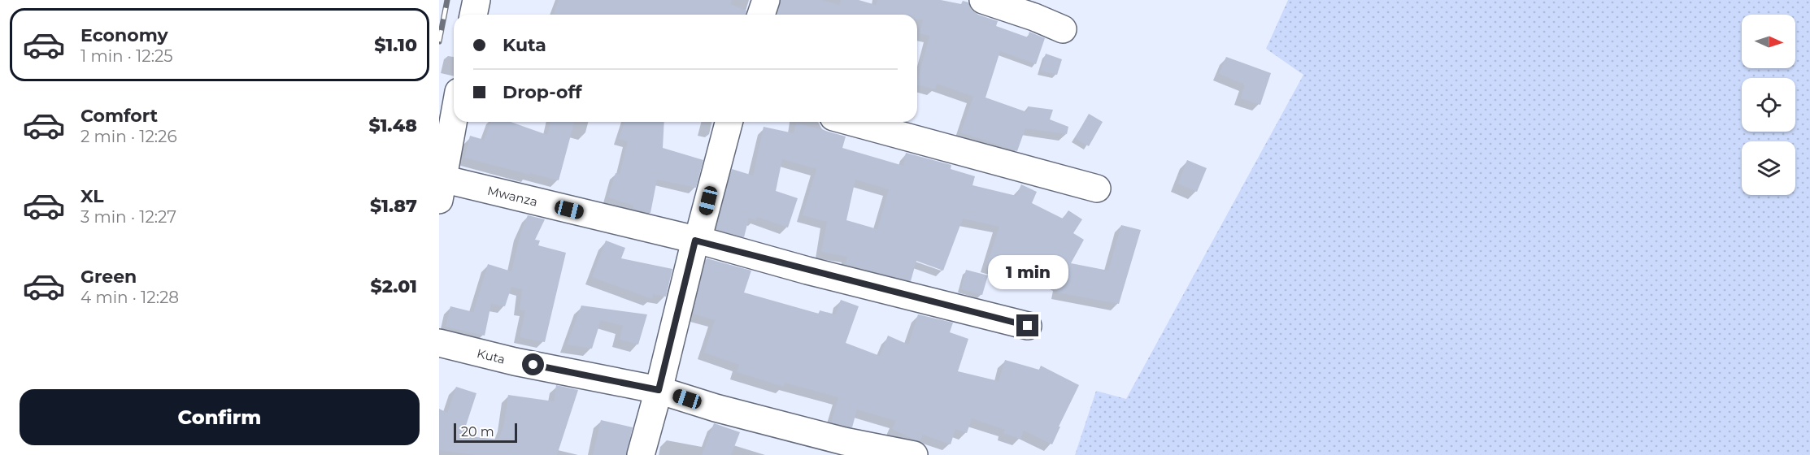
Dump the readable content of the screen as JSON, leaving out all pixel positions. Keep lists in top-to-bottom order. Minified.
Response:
{"streets":{"street":["Mwanza","Kuta"]},"scale_bar":"20 m","north":"right","page":{"list":[{"name":"Economy","note":"1 min · 12:25","value":"$1.10"},{"name":"Comfort","note":"2 min · 12:26","value":"$1.48"},{"name":"XL","note":"3 min · 12:27","value":"$1.87"},{"name":"Green","note":"4 min · 12:28","value":"$2.01"}],"banner":["Kuta","Drop-off"],"bubble":"1 min","buttons":"Confirm","scale":"20 m"}}
